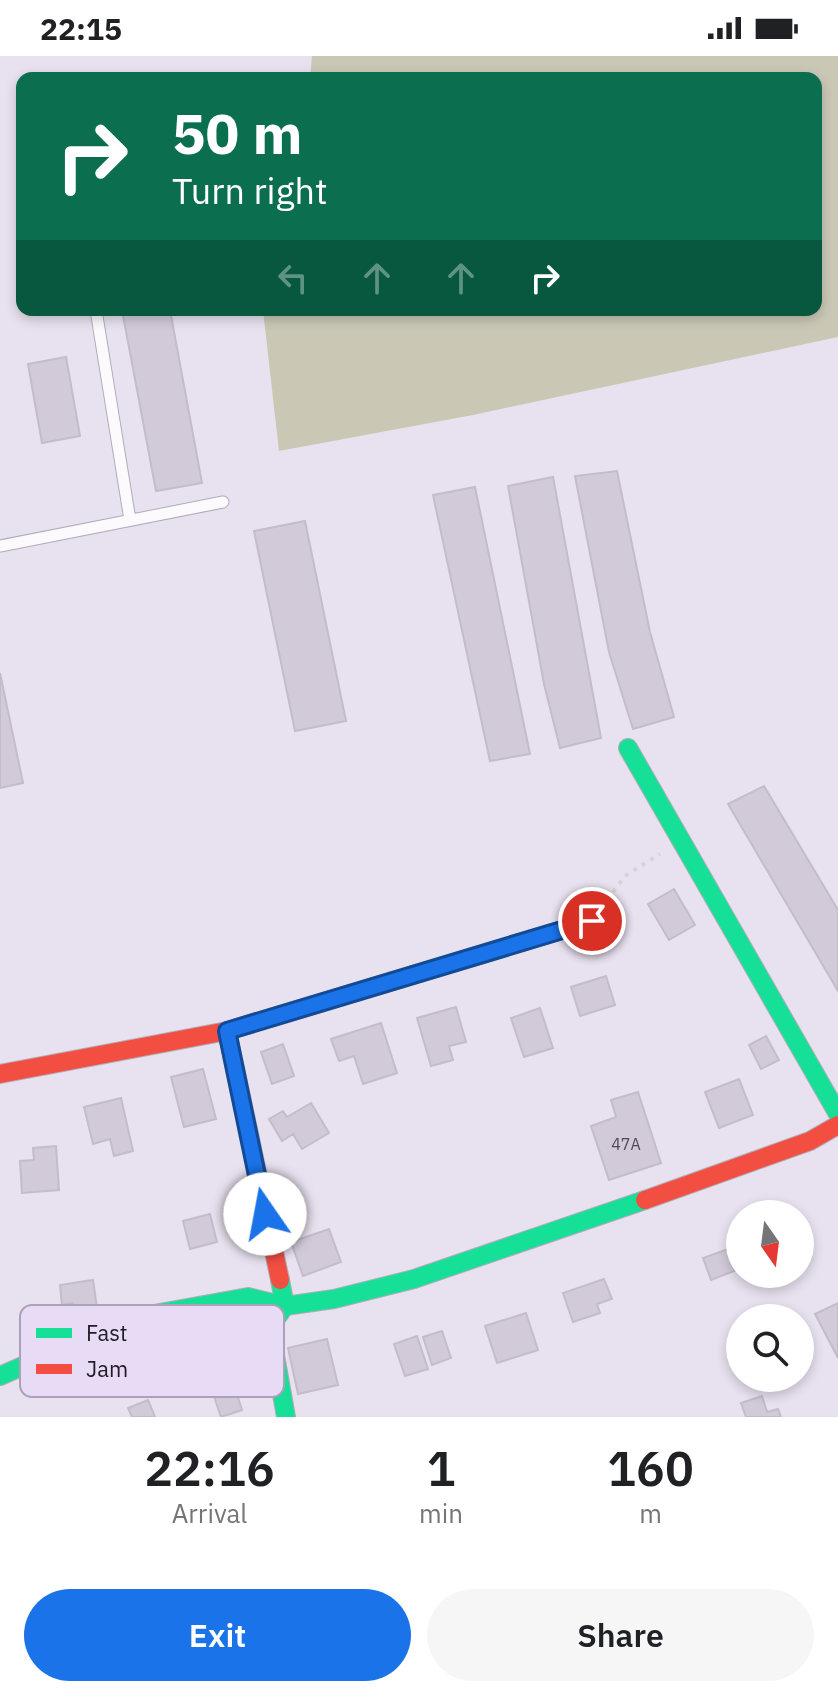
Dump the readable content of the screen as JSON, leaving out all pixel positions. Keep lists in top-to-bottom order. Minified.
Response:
{"house_numbers":["47А"],"legend":["Fast","Jam"],"north":"bottom","page":{"status":"22:15","turn":["50 m","Turn right"],"eta":["22:16","Arrival","1","min","160","m"],"buttons":["Exit","Share"]}}
